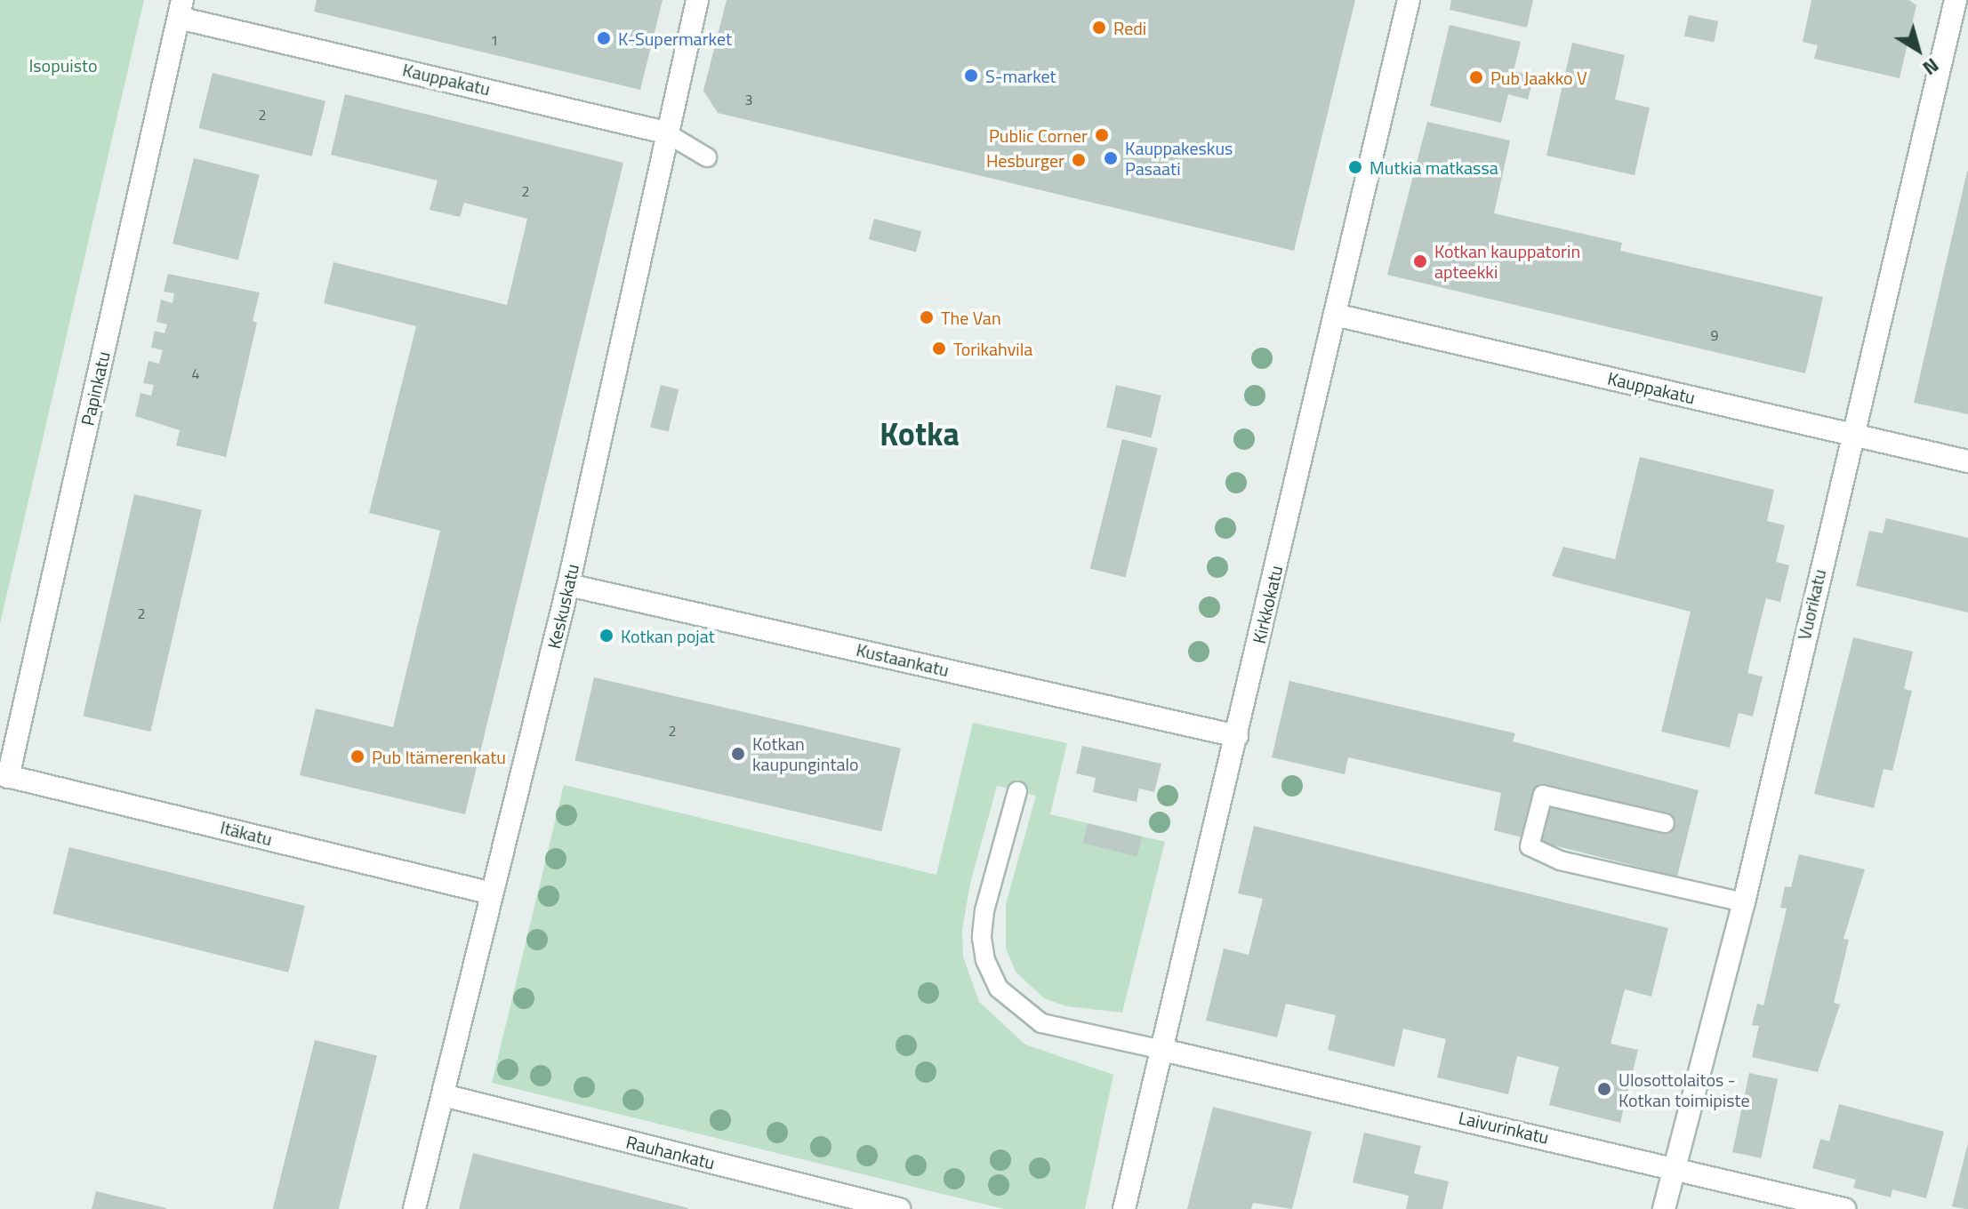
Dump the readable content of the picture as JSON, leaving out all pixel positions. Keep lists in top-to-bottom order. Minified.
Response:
{"streets":{"street":["Kauppakatu","Papinkatu","Kirkkokatu","Vuorikatu","Keskuskatu","Kustaankatu","Itäkatu","Laivurinkatu","Rauhankatu"]},"crossings":[["Kauppakatu","Papinkatu"],["Kauppakatu","Kirkkokatu"],["Kauppakatu","Vuorikatu"],["Kauppakatu","Keskuskatu"],["Papinkatu","Itäkatu"],["Kirkkokatu","Kustaankatu"],["Kirkkokatu","Laivurinkatu"],["Vuorikatu","Laivurinkatu"],["Keskuskatu","Kustaankatu"],["Keskuskatu","Itäkatu"],["Keskuskatu","Rauhankatu"]],"districts":["Kotka"],"parks":["Isopuisto"],"places":["Redi","K-Supermarket","S-market","Pub Jaakko V","Public Corner","Kauppakeskus Pasaati","Hesburger","Mutkia matkassa","Kotkan kauppatorin apteekki","The Van","Torikahvila","Kotkan pojat","Kotkan kaupungintalo","Pub Itämerenkatu","Ulosottolaitos - Kotkan toimipiste"],"house_numbers":["1","3","2","2","9","4","2","2"],"north":"bottom right"}
